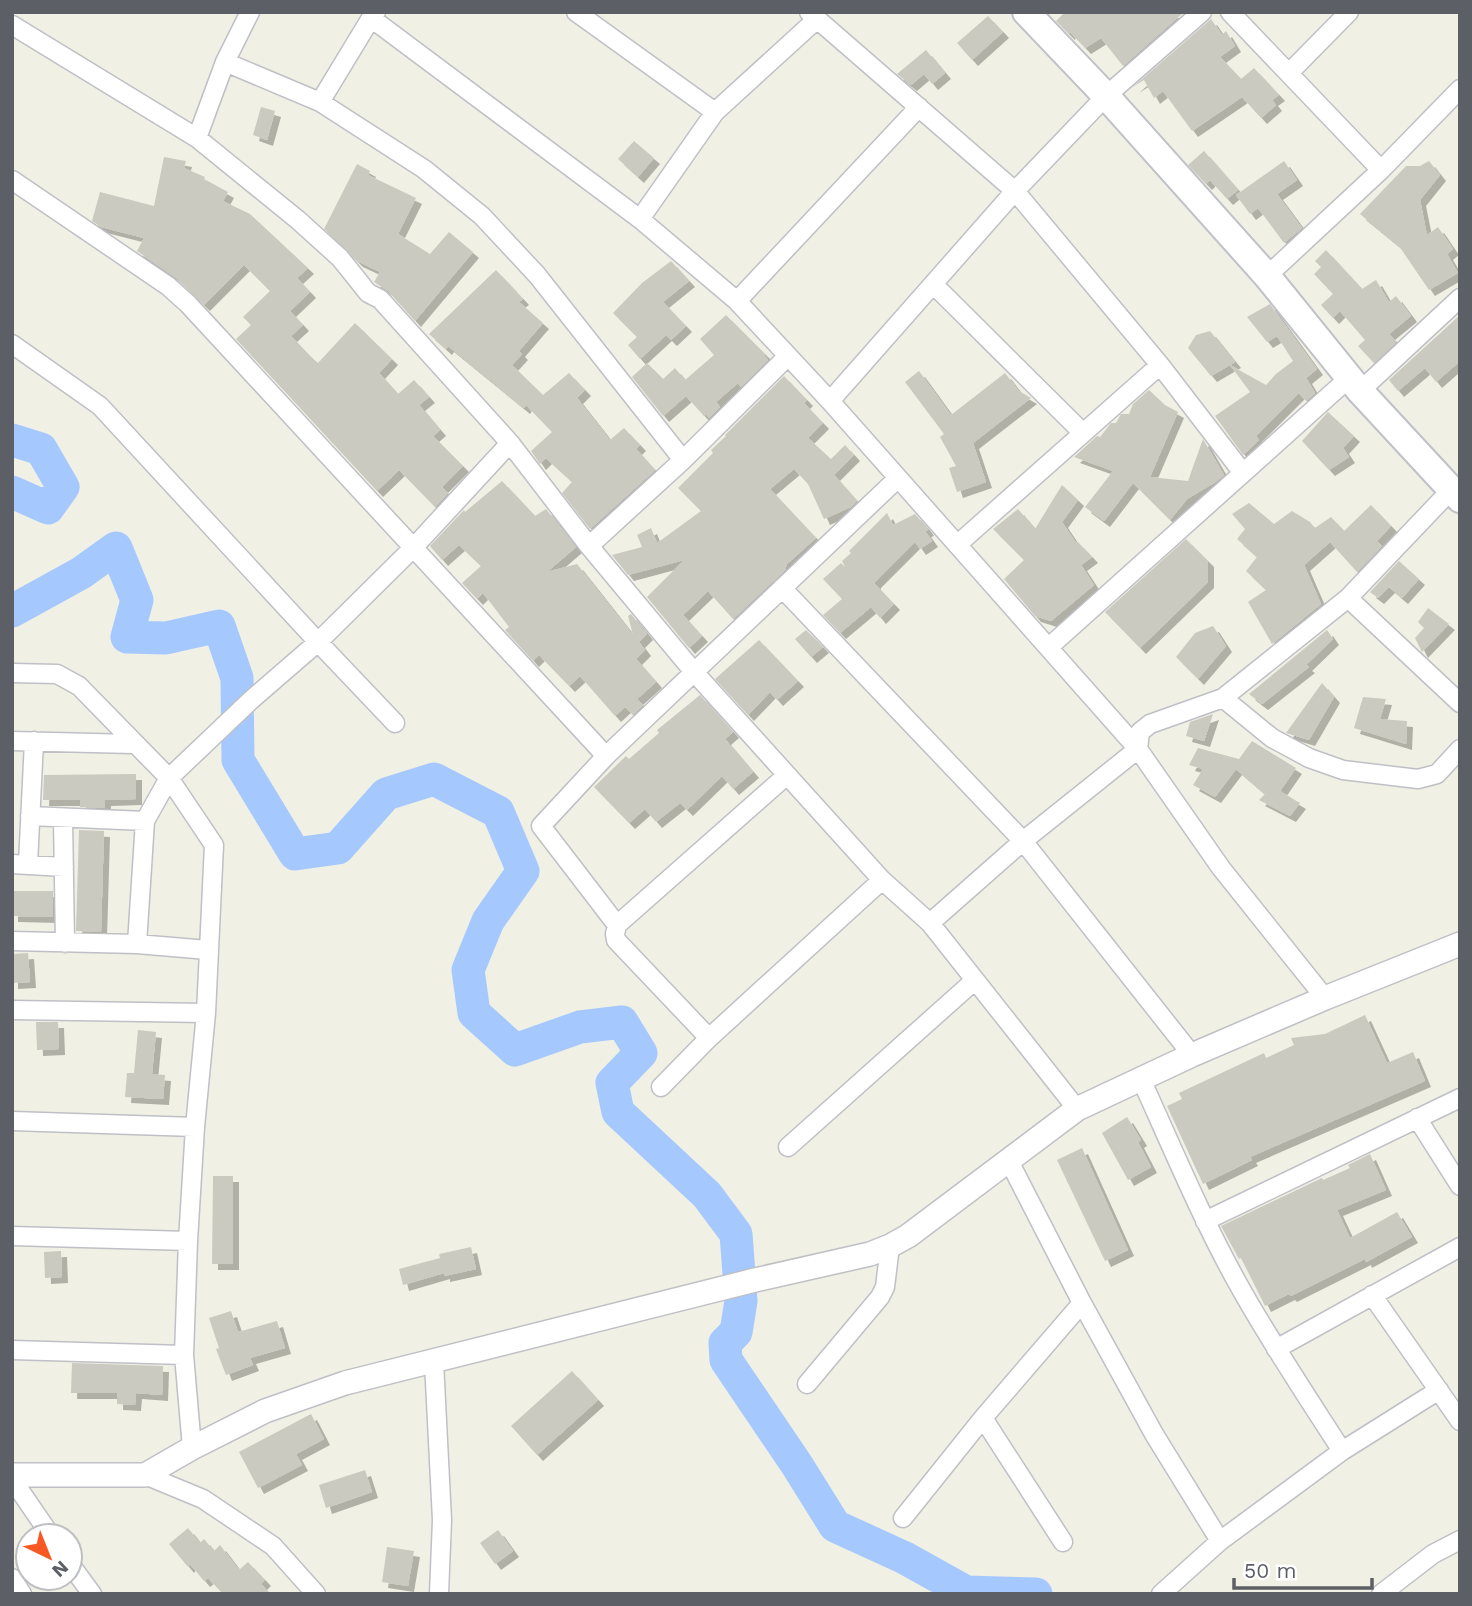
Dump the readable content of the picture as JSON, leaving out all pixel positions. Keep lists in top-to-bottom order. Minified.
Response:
{"scale_bar":"50 m","north":"bottom right"}
